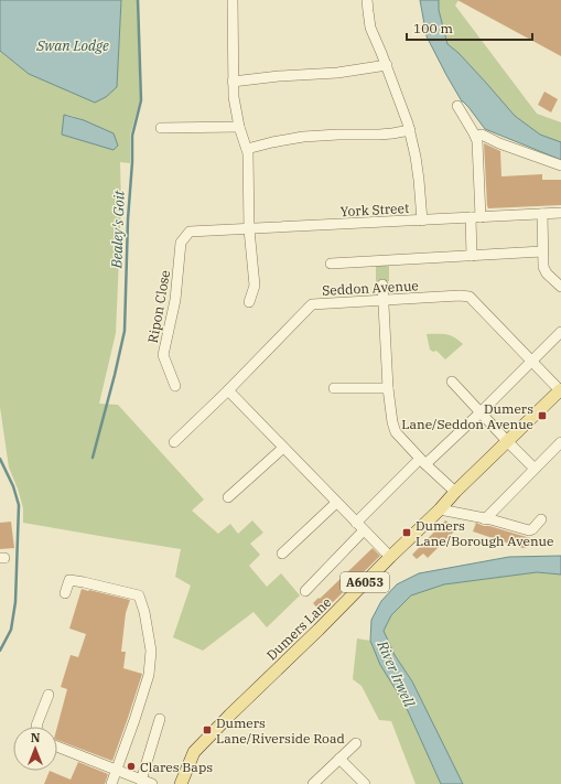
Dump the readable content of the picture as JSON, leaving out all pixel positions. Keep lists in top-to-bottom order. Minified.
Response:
{"streets":{"main road":["A6053","Dumers Lane"],"street":["York Street","Seddon Avenue","Ripon Close"]},"crossings":[["York Street","Ripon Close"],["Seddon Avenue","Dumers Lane"]],"water":["Swan Lodge","Bealey's Goit","River Irwell"],"places":{"transit":["Dumers Lane/Seddon Avenue","Dumers Lane/Borough Avenue","Dumers Lane/Riverside Road"],"other":["Clares Baps"]},"scale_bar":"100 m","north":"top"}
